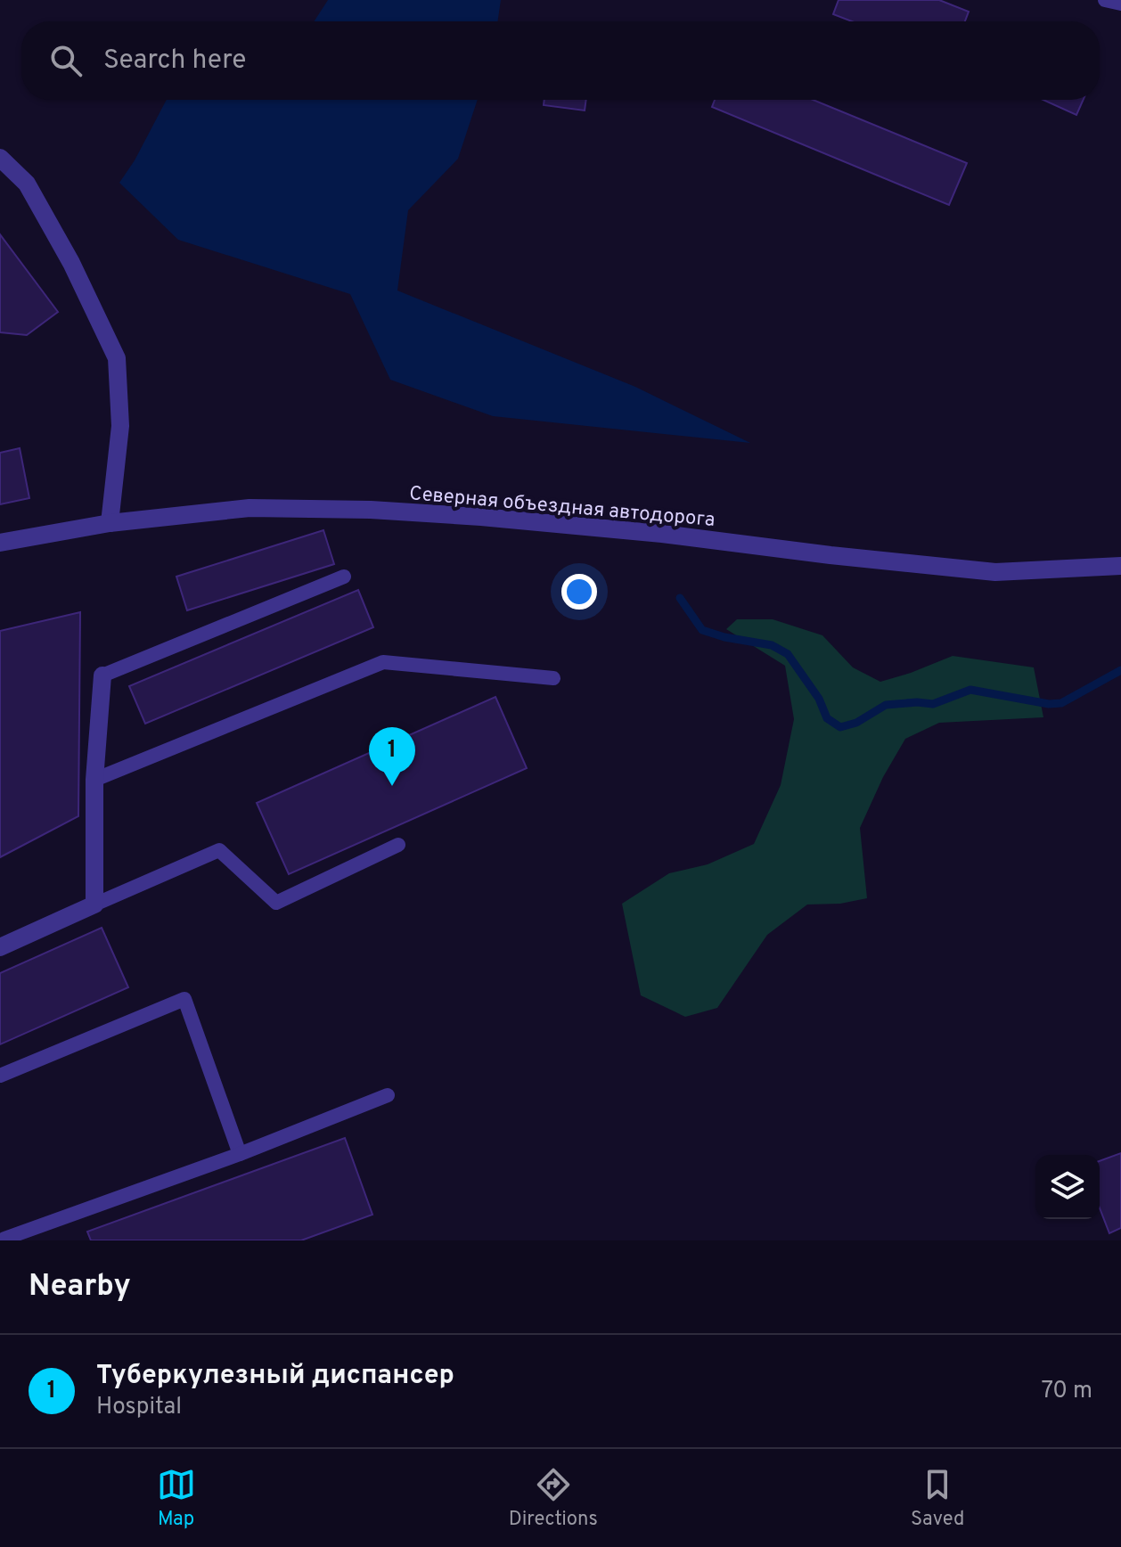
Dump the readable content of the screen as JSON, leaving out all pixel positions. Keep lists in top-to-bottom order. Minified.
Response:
{"streets":{"street":["Северная объездная автодорога"]},"page":{"search":"Search here","pins":"1","heading":"Nearby","list":[{"mark":"1","name":"Туберкулезный диспансер","note":"Hospital","value":"70 m"}],"nav":["Map","Directions","Saved"]}}
